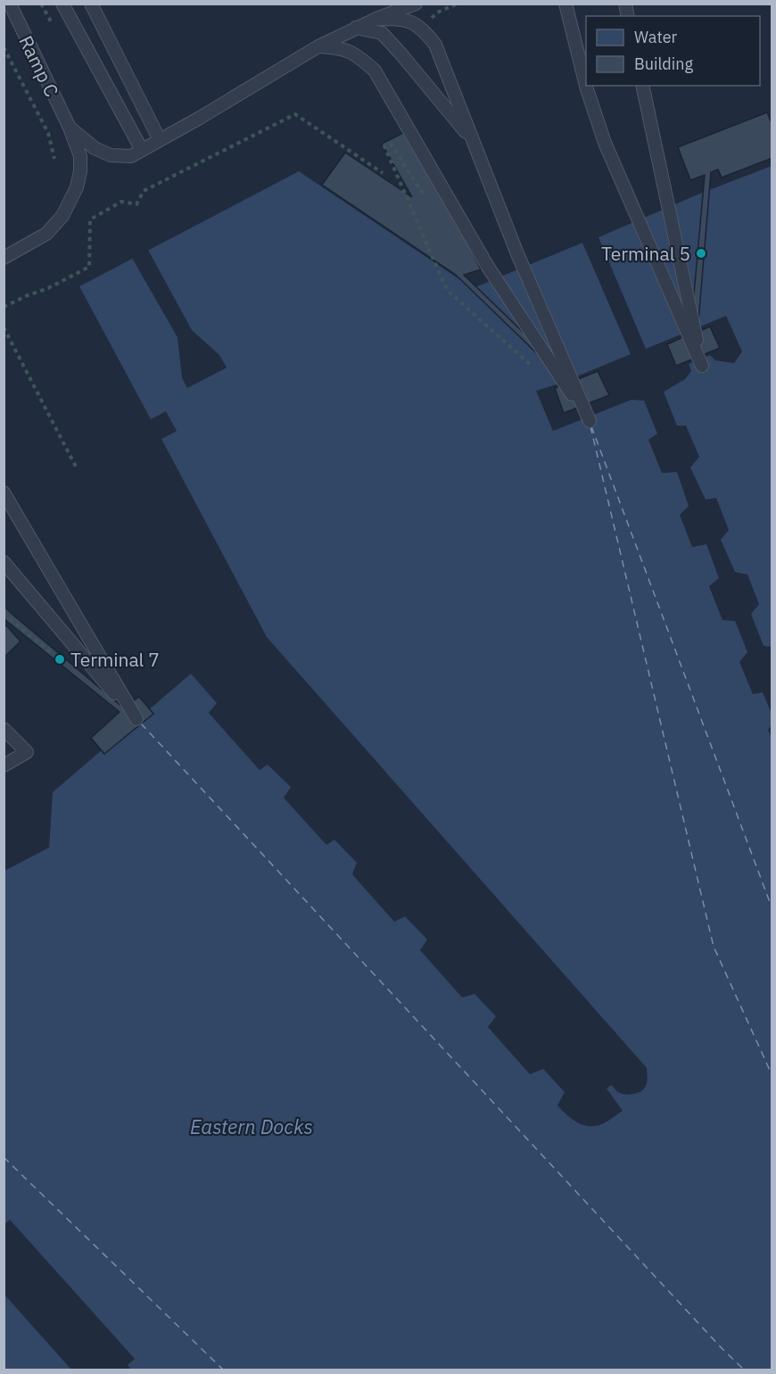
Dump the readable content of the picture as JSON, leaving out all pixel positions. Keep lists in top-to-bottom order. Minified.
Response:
{"streets":{"lane":["Ramp C"]},"water":["Eastern Docks"],"places":["Terminal 5","Terminal 7"],"legend":["Water","Building"]}
